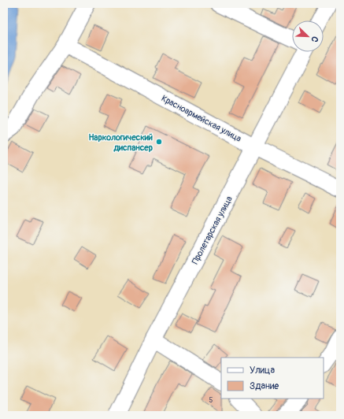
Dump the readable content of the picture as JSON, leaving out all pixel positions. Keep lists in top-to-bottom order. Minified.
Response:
{"streets":{"street":["Красноармейская улица","Пролетарская улица"]},"crossings":[["Красноармейская улица","Пролетарская улица"]],"places":["Наркологический диспансер"],"house_numbers":["5"],"legend":["Улица","Здание"],"north":"bottom right"}
